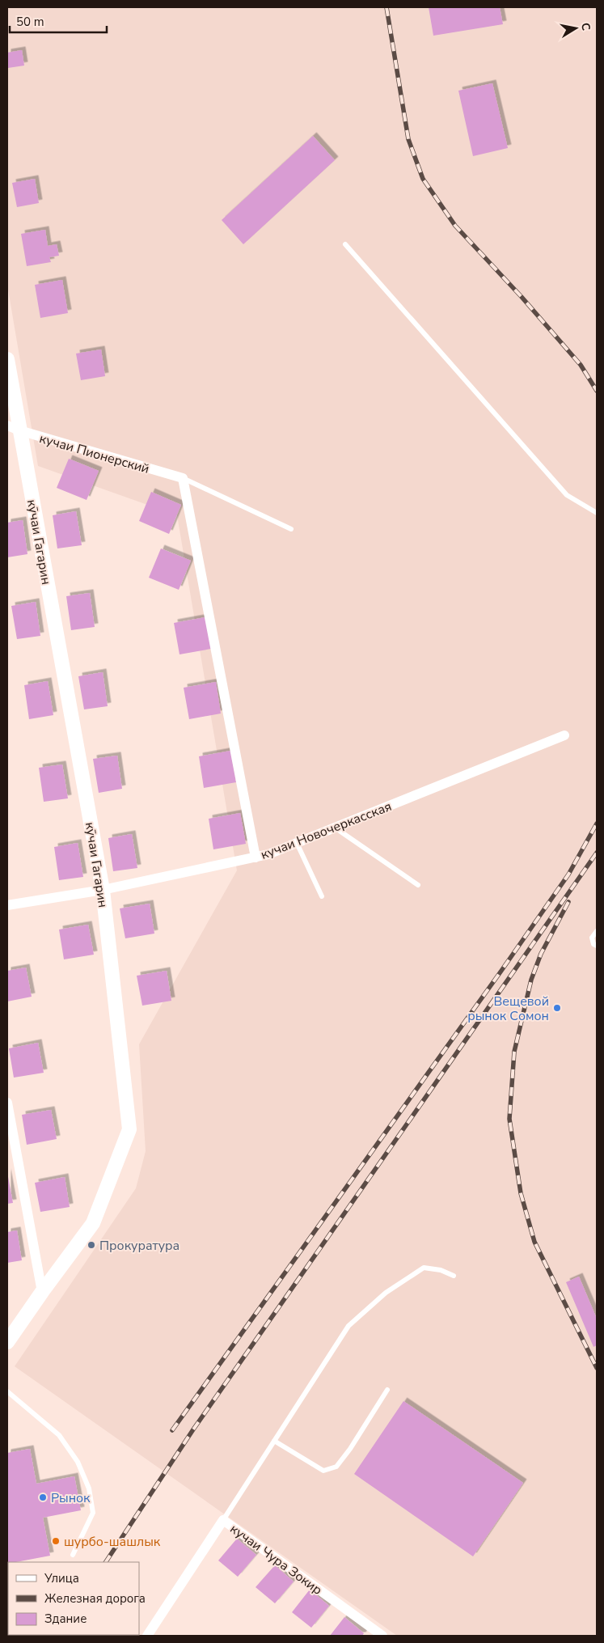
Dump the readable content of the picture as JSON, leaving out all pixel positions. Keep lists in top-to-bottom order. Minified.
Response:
{"streets":{"main road":["кӯчаи Гагарин"],"street":["кучаи Пионерский","кучаи Новочеркасская","кучаи Чура Зокир"]},"crossings":[["кучаи Пионерский","кӯчаи Гагарин"],["кӯчаи Гагарин","кучаи Новочеркасская"]],"places":["Вещевой рынок Сомон","Прокуратура","Рынок","шурбо-шашлык"],"legend":["Улица","Железная дорога","Здание"],"scale_bar":"50 m","north":"right"}
